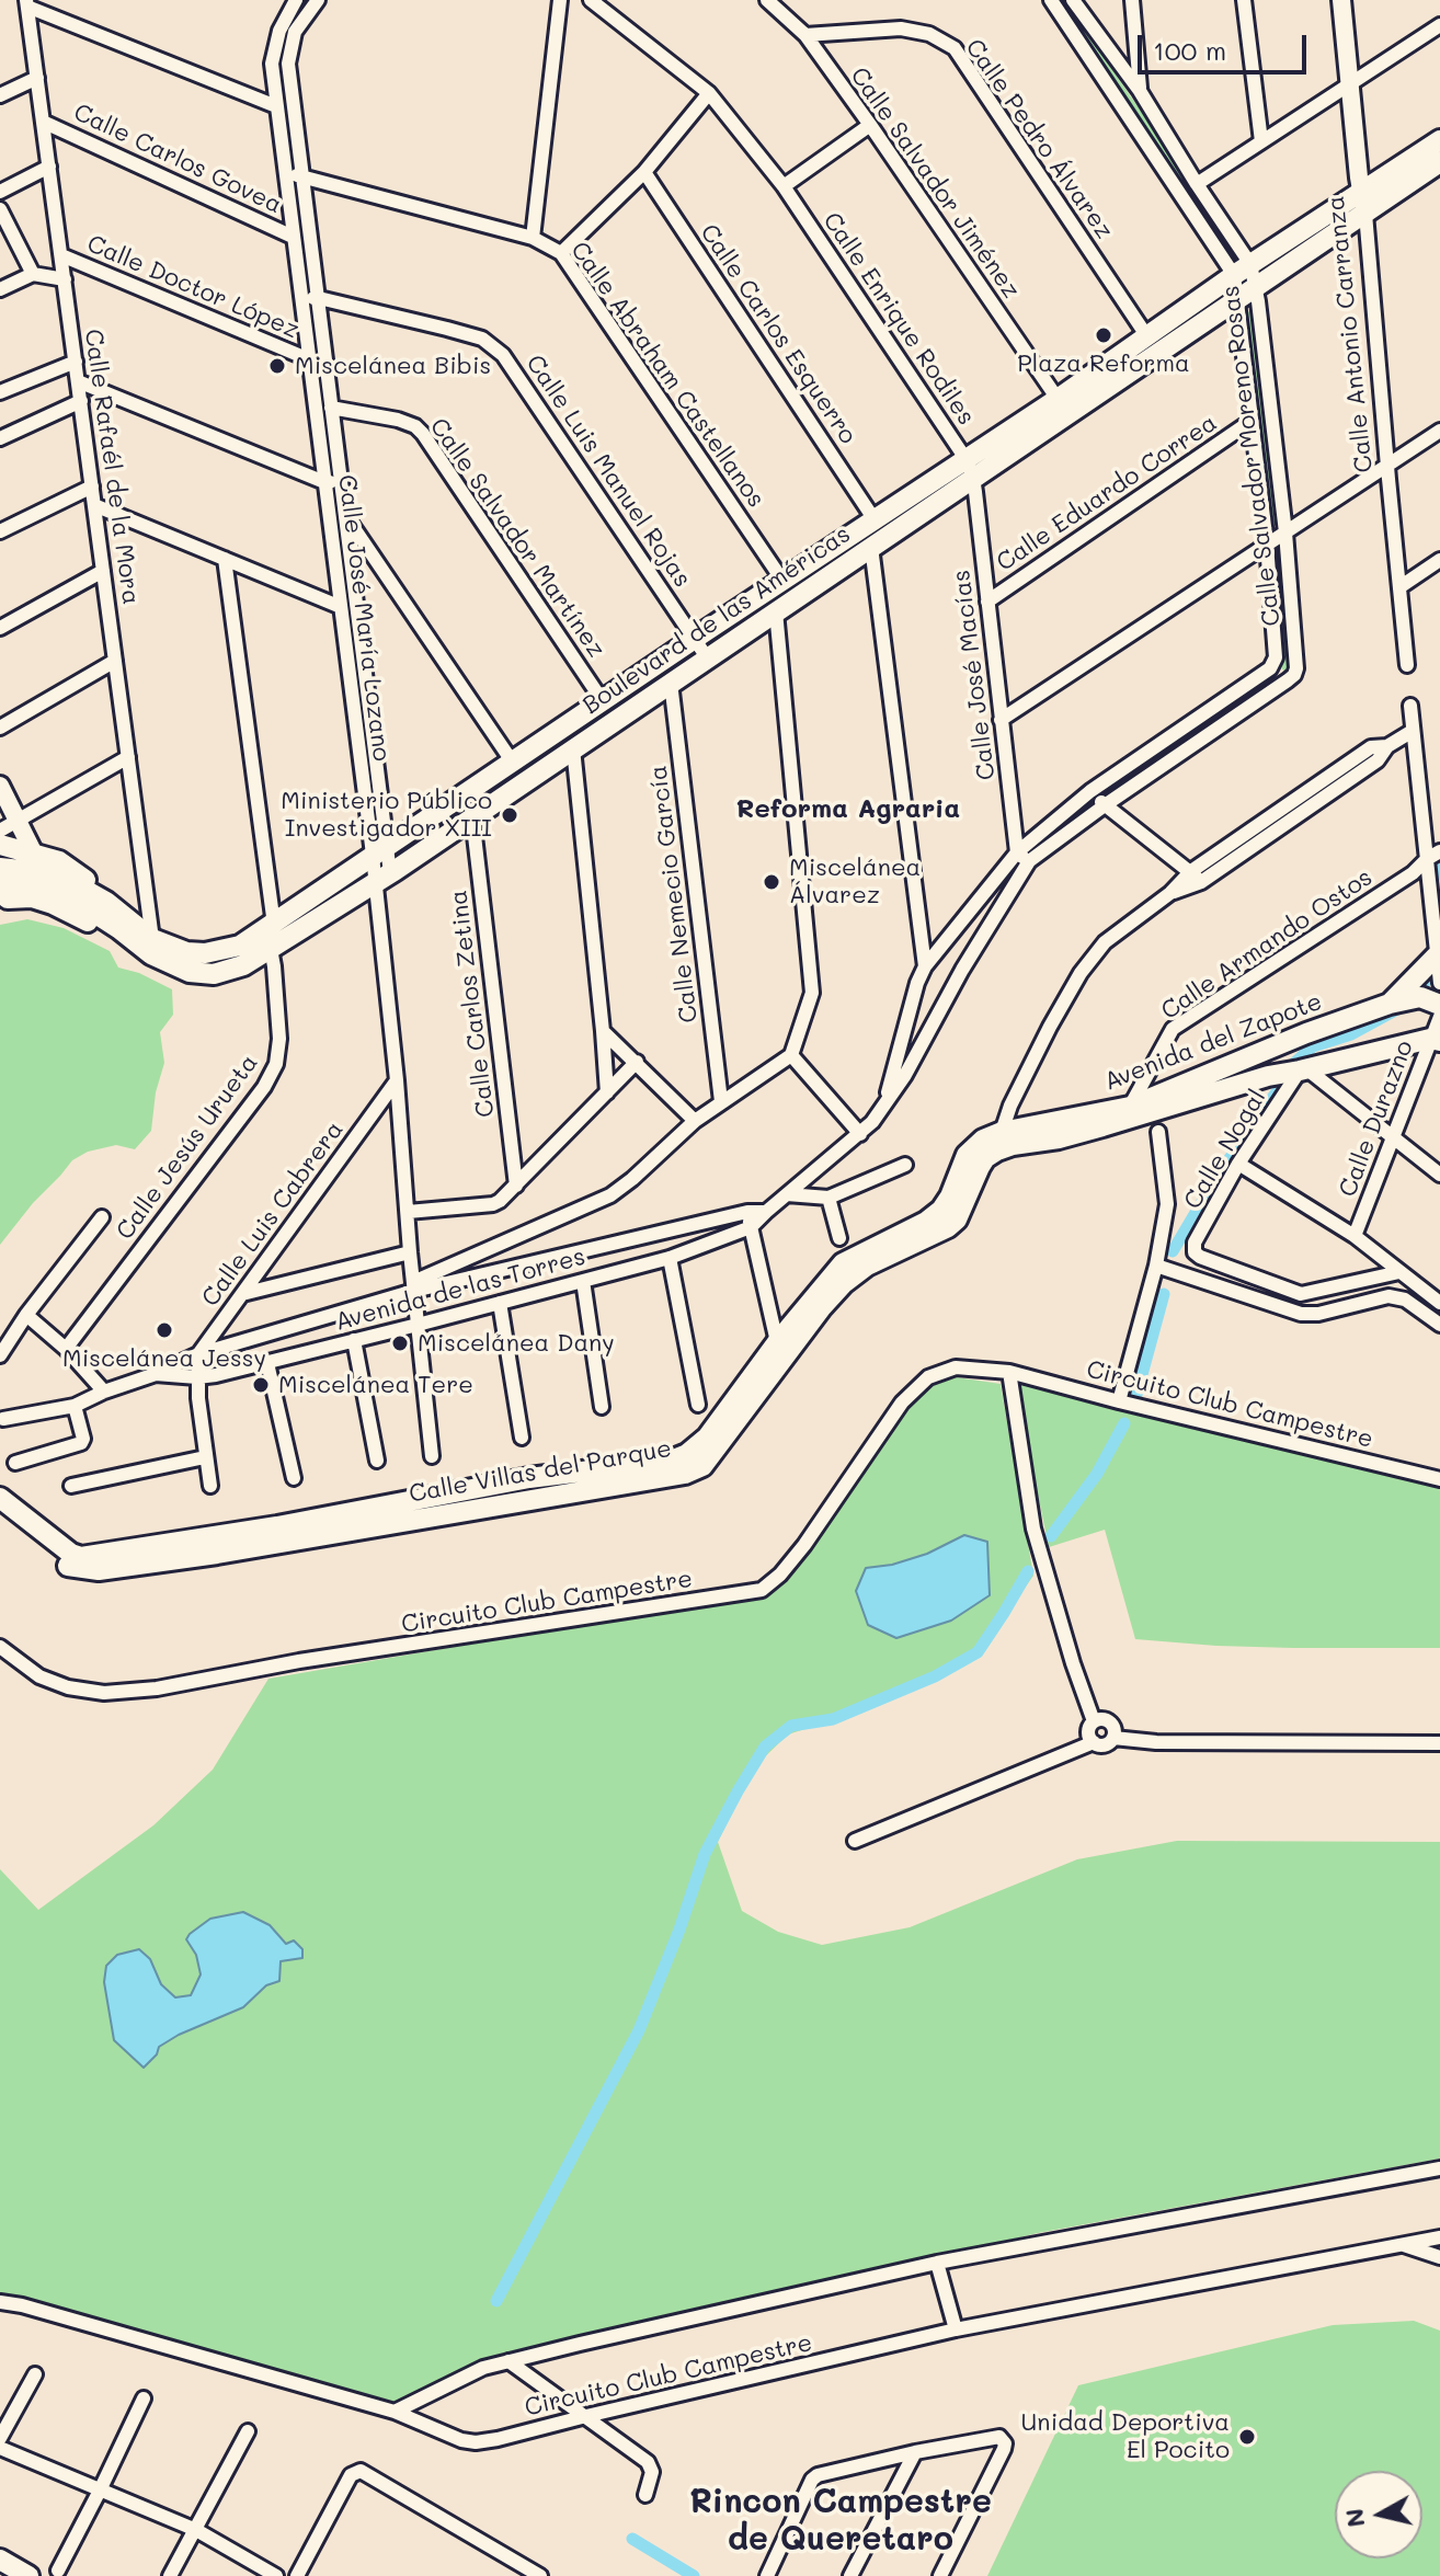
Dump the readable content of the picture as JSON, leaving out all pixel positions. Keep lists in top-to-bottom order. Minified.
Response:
{"streets":{"main road":["Boulevard de las Américas","Avenida del Zapote","Calle Villas del Parque"],"street":["Calle Pedro Álvarez","Calle Carlos Govea","Calle Salvador Jiménez","Calle Doctor López","Calle Enrique Rodiles","Calle Carlos Esquerro","Calle Antonio Carranza","Calle Abraham Castellanos","Calle Salvador Moreno Rosas","Calle Rafaél de la Mora","Calle Luis Manuel Rojas","Calle Eduardo Correa","Calle Salvador Martínez","Calle José María Lozano","Calle José Macías","Calle Nemecio García","Calle Armando Ostos","Calle Carlos Zetina","Calle Durazno","Calle Jesús Urueta","Calle Nogal","Calle Luis Cabrera","Avenida de las Torres","Circuito Club Campestre"]},"crossings":[["Calle Pedro Álvarez","Calle Salvador Jiménez"],["Calle Pedro Álvarez","Boulevard de las Américas"],["Calle Carlos Govea","Calle Rafaél de la Mora"],["Calle Carlos Govea","Calle José María Lozano"],["Calle Salvador Jiménez","Boulevard de las Américas"],["Calle Doctor López","Calle Rafaél de la Mora"],["Calle Doctor López","Calle José María Lozano"],["Calle Enrique Rodiles","Boulevard de las Américas"],["Calle Enrique Rodiles","Calle José Macías"],["Calle Carlos Esquerro","Boulevard de las Américas"],["Calle Antonio Carranza","Boulevard de las Américas"],["Calle Abraham Castellanos","Calle José María Lozano"],["Calle Abraham Castellanos","Boulevard de las Américas"],["Calle Salvador Moreno Rosas","Calle Eduardo Correa"],["Calle Salvador Moreno Rosas","Boulevard de las Américas"],["Calle Salvador Moreno Rosas","Calle José Macías"],["Calle Salvador Moreno Rosas","Avenida de las Torres"],["Calle Rafaél de la Mora","Boulevard de las Américas"],["Calle Luis Manuel Rojas","Calle José María Lozano"],["Calle Luis Manuel Rojas","Boulevard de las Américas"],["Calle Eduardo Correa","Calle José Macías"],["Calle Salvador Martínez","Calle José María Lozano"],["Calle Salvador Martínez","Boulevard de las Américas"],["Calle José María Lozano","Boulevard de las Américas"],["Calle José María Lozano","Calle Luis Cabrera"],["Calle José María Lozano","Avenida de las Torres"],["Boulevard de las Américas","Calle José Macías"],["Boulevard de las Américas","Calle Nemecio García"],["Boulevard de las Américas","Calle Carlos Zetina"],["Boulevard de las Américas","Calle Jesús Urueta"],["Calle Armando Ostos","Avenida del Zapote"],["Avenida del Zapote","Calle Durazno"],["Avenida del Zapote","Calle Nogal"],["Avenida del Zapote","Calle Villas del Parque"],["Calle Nogal","Circuito Club Campestre"],["Calle Luis Cabrera","Avenida de las Torres"]],"districts":["Reforma Agraria","Rincon Campestre de Queretaro"],"places":["Plaza Reforma","Miscelánea Bibis","Ministerio Público Investigador XIII","Miscelánea Álvarez","Miscelánea Jessy","Miscelánea Dany","Miscelánea Tere","Unidad Deportiva El Pocito"],"scale_bar":"100 m","north":"left"}
